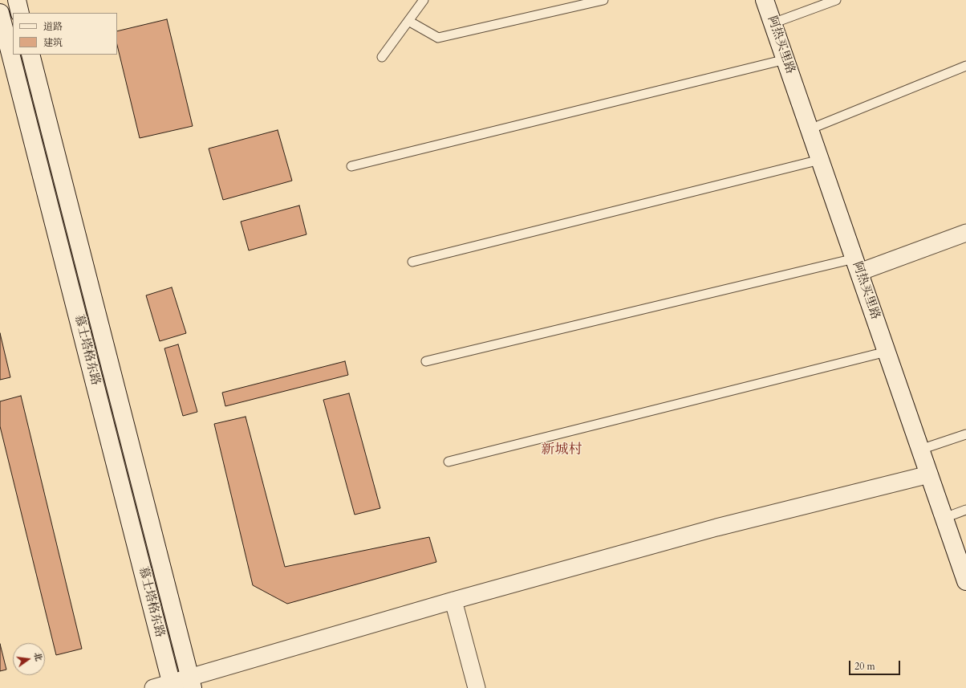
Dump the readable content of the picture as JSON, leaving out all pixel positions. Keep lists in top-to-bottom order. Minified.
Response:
{"streets":{"main road":["阿热买里路","慕士塔格东路"]},"districts":["新城村"],"legend":["道路","建筑"],"scale_bar":"20 m","north":"right"}
